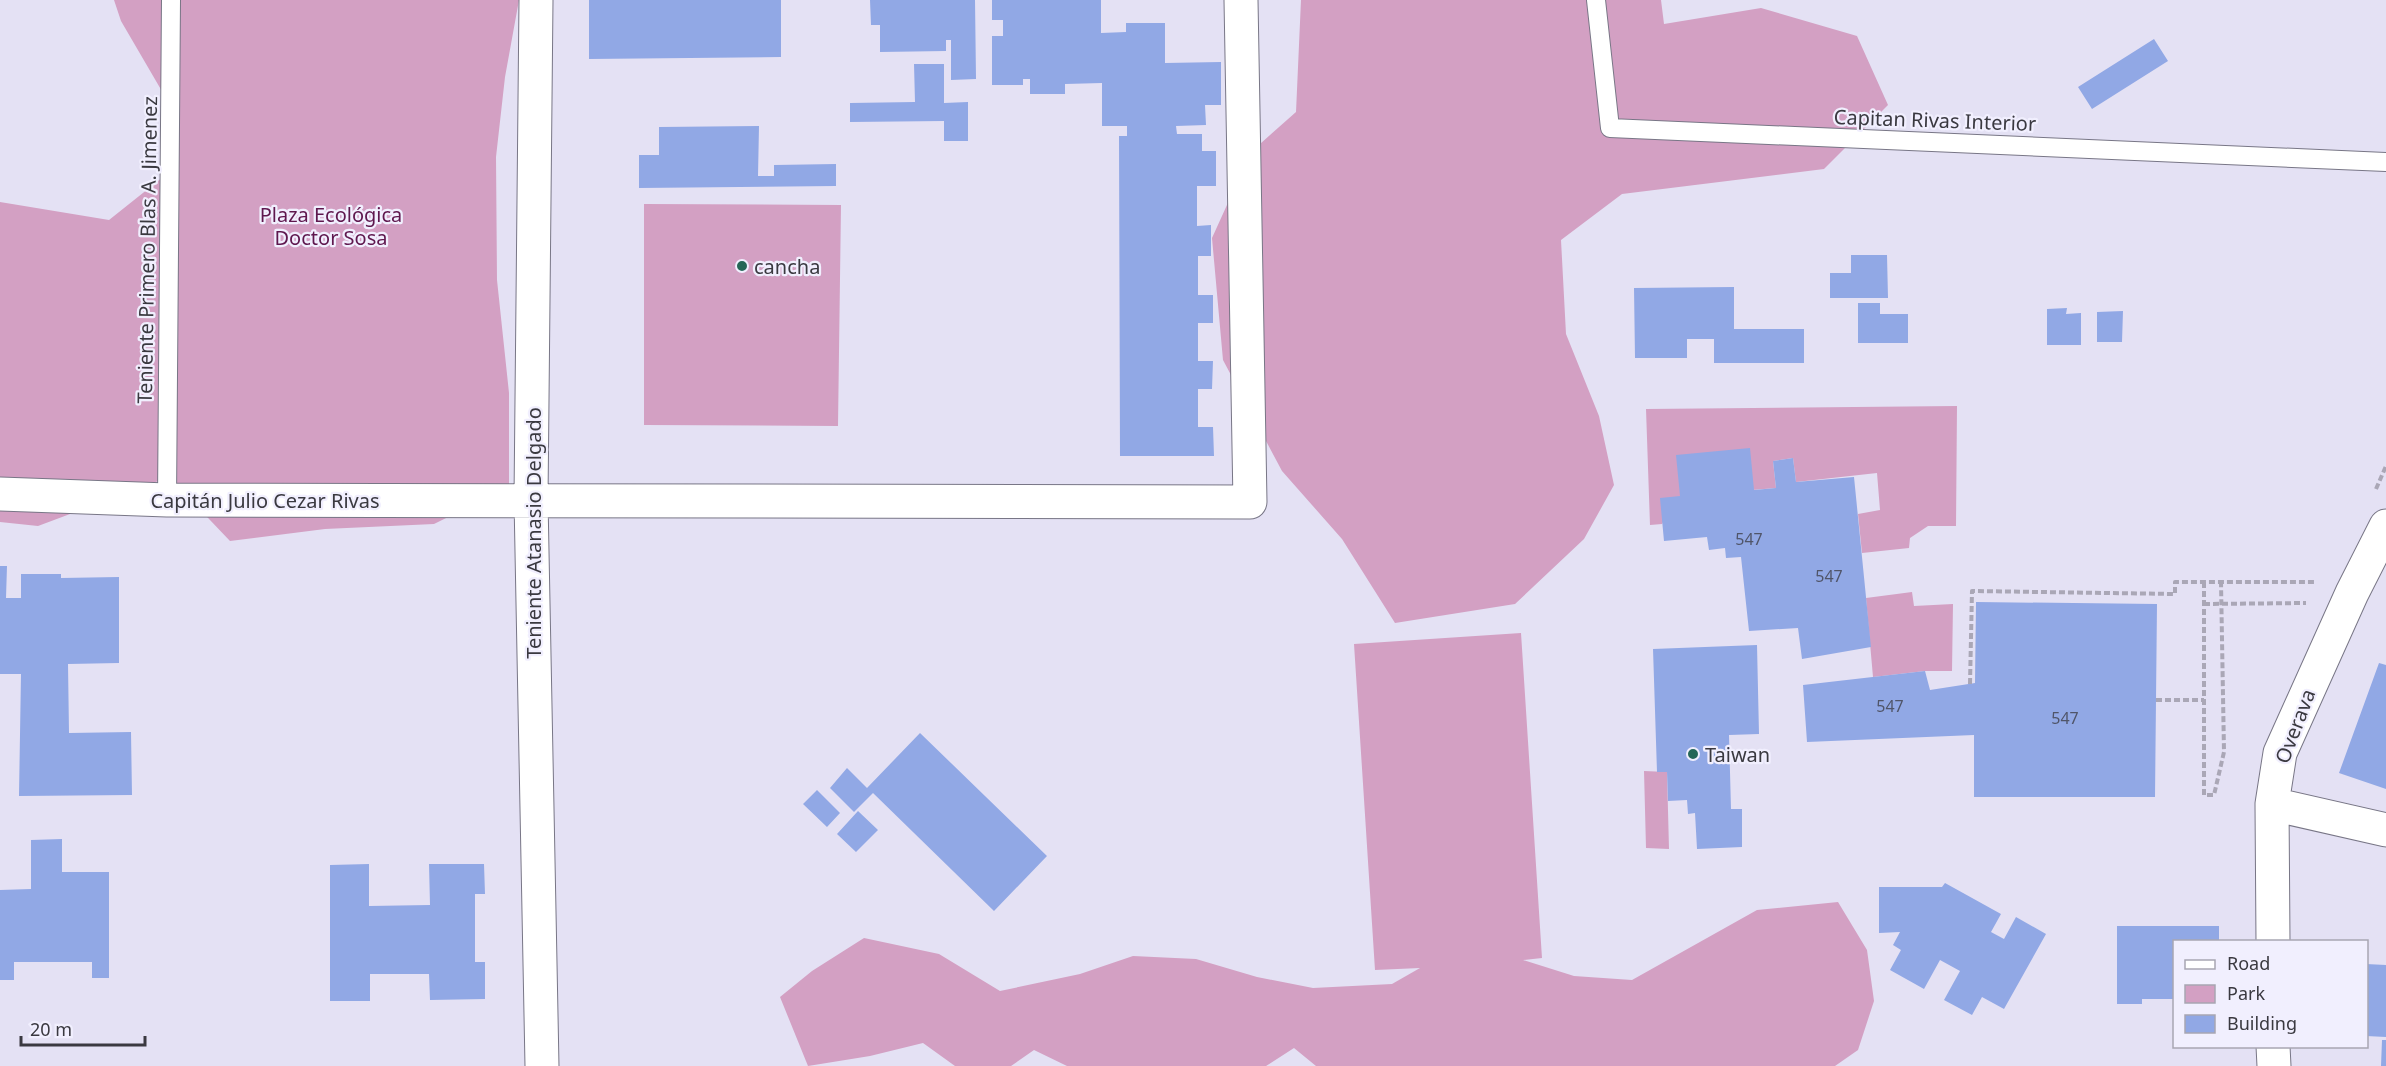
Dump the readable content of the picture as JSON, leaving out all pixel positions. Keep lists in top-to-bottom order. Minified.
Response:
{"streets":{"street":["Capitán Julio Cezar Rivas","Teniente Atanasio Delgado","Overava"],"lane":["Capitan Rivas Interior","Teniente Primero Blas A. Jimenez"]},"crossings":[["Teniente Primero Blas A. Jimenez","Capitán Julio Cezar Rivas"],["Capitán Julio Cezar Rivas","Teniente Atanasio Delgado"]],"parks":["Plaza Ecológica Doctor Sosa"],"places":["cancha","Taiwan"],"house_numbers":["547","547","547","547"],"legend":["Road","Park","Building"],"scale_bar":"20 m"}
